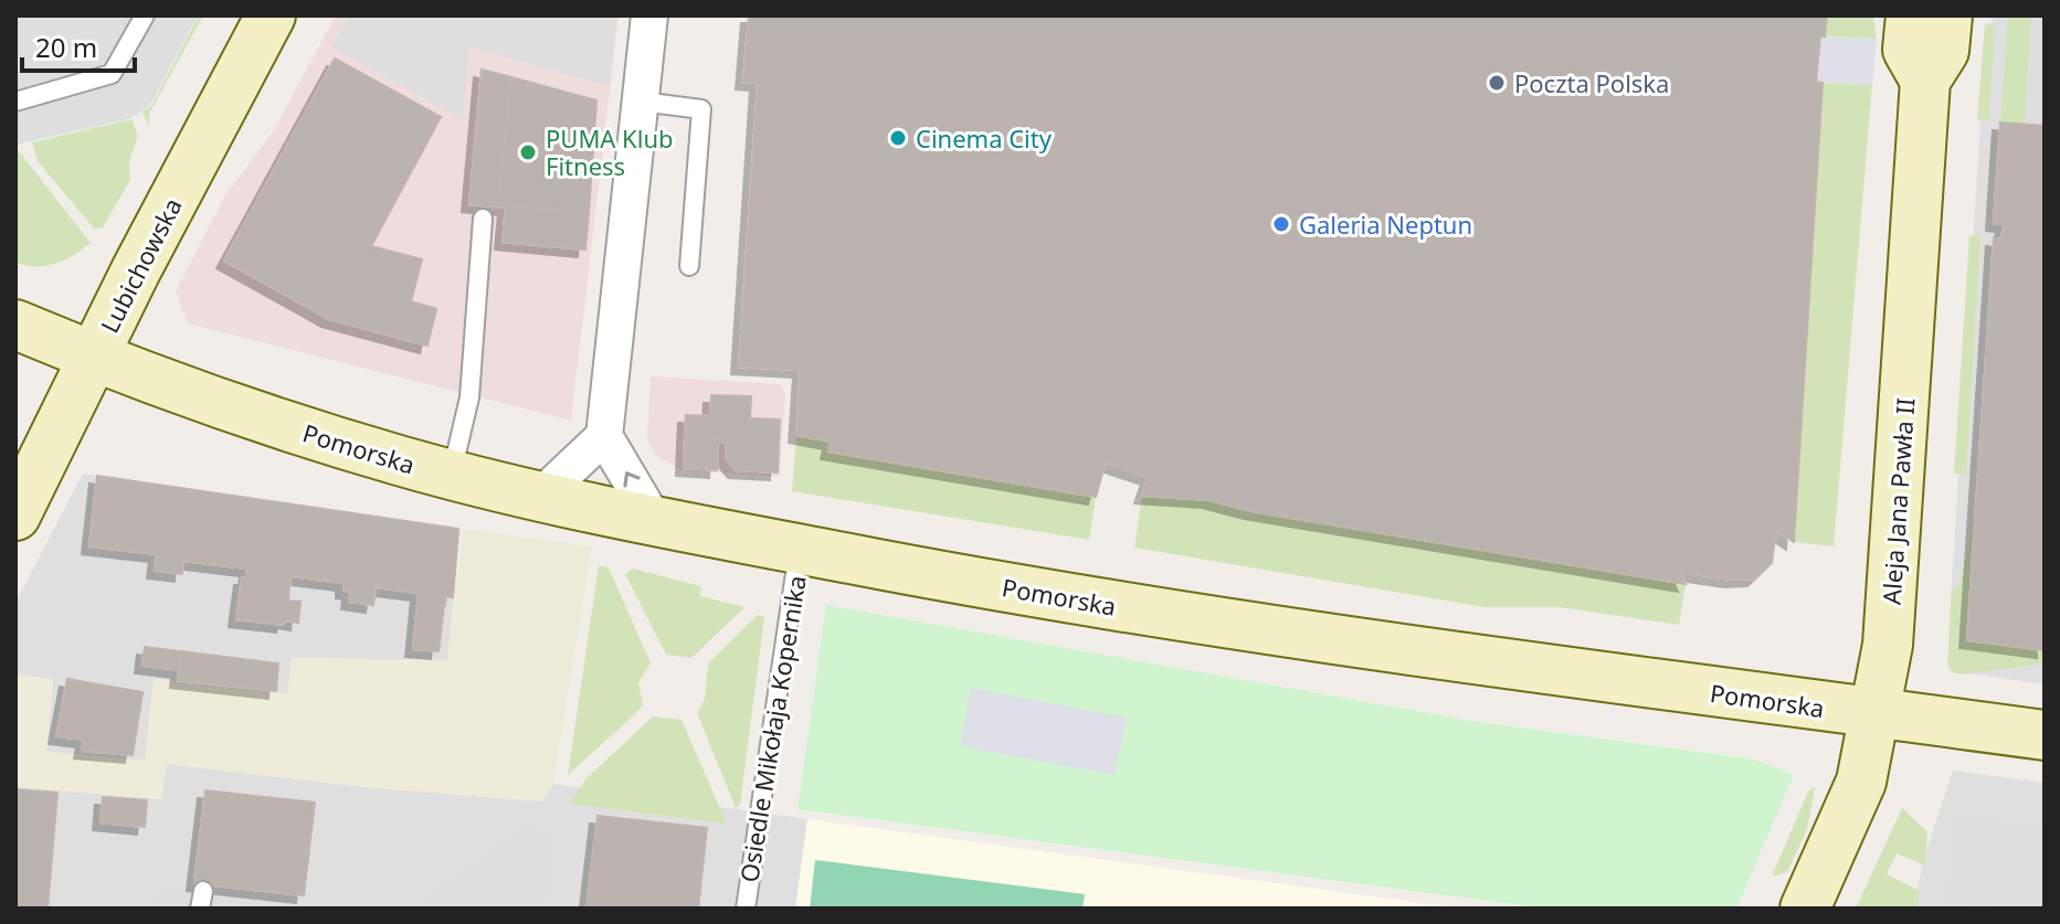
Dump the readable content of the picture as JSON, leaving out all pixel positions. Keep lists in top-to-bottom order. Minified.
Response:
{"streets":{"street":["Lubichowska","Pomorska","Aleja Jana Pawła II"],"lane":["Osiedle Mikołaja Kopernika"]},"crossings":[["Lubichowska","Pomorska"],["Pomorska","Aleja Jana Pawła II"],["Pomorska","Osiedle Mikołaja Kopernika"]],"places":["Poczta Polska","Cinema City","PUMA Klub Fitness","Galeria Neptun"],"scale_bar":"20 m"}
